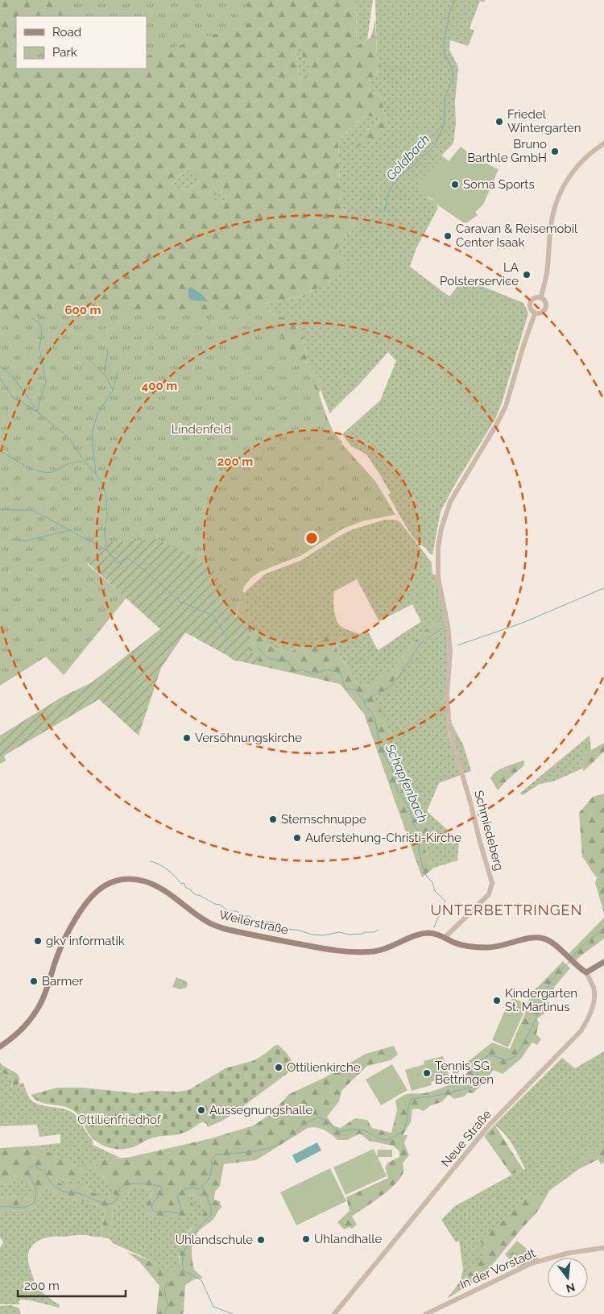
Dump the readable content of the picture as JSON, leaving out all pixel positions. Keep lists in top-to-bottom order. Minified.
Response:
{"streets":{"main road":["Weilerstraße"],"street":["Schmiedeberg","Neue Straße","In der Vorstadt"]},"crossings":[["Schmiedeberg","Weilerstraße"],["Weilerstraße","Neue Straße"]],"districts":["UNTERBETTRINGEN"],"water":["Goldbach","Schapfenbach"],"parks":["Lindenfeld","Ottilienfriedhof"],"places":["Friedel Wintergarten","Bruno Barthle GmbH","Soma Sports","Caravan & Reisemobil Center Isaak","LA Polsterservice","Versöhnungskirche","Sternschnuppe","Auferstehung-Christi-Kirche","gkv informatik","Barmer","Kindergarten St. Martinus","Ottilienkirche","Tennis SG Bettringen","Aussegnungshalle","Uhlandhalle","Uhlandschule"],"legend":["Road","Park"],"scale_bar":"200 m","north":"bottom","rings":["600 m","400 m","200 m"]}
